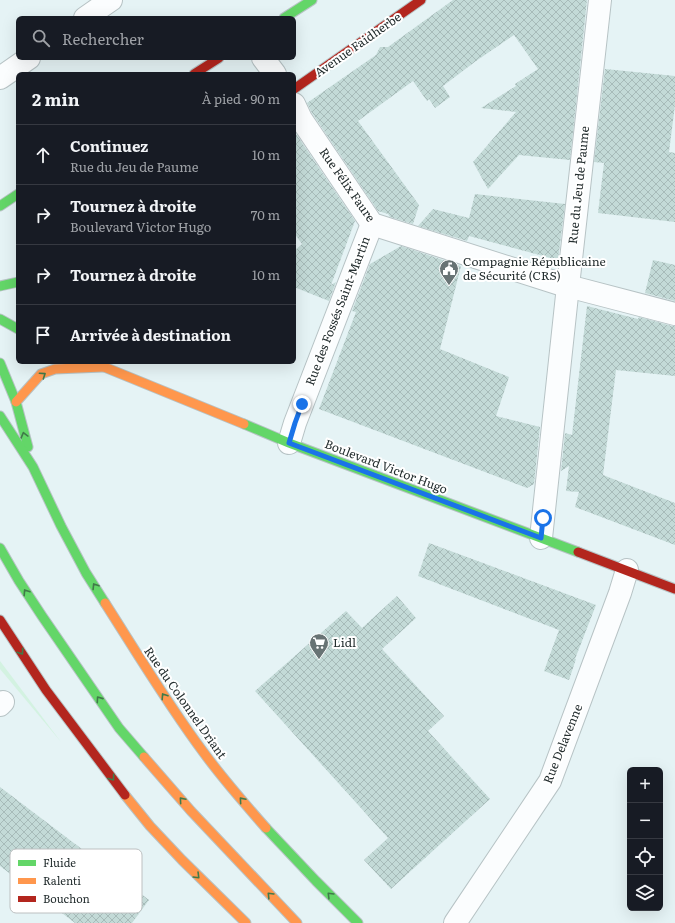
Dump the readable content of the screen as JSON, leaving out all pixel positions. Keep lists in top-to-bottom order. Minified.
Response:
{"streets":{"main road":["Avenue Faidherbe","Boulevard Victor Hugo","Rue du Colonnel Driant"],"street":["Rue Félix Faure","Rue du Jeu de Paume","Rue des Fossés Saint-Martin","Rue Delavenne"]},"crossings":[["Rue Félix Faure","Rue du Jeu de Paume"],["Rue Félix Faure","Rue des Fossés Saint-Martin"],["Rue du Jeu de Paume","Boulevard Victor Hugo"],["Rue des Fossés Saint-Martin","Boulevard Victor Hugo"],["Boulevard Victor Hugo","Rue Delavenne"]],"places":{"public building":["Compagnie Républicaine de Sécurité (CRS)"],"supermarket":["Lidl"]},"legend":["Fluide","Ralenti","Bouchon"],"page":{"search":"Rechercher","heading":["2 min","À pied · 90 m"],"list":[["Continuez","Rue du Jeu de Paume","10 m"],["Tournez à droite","Boulevard Victor Hugo","70 m"],["Tournez à droite","10 m"],"Arrivée à destination"],"map_buttons":["+","−"]}}
